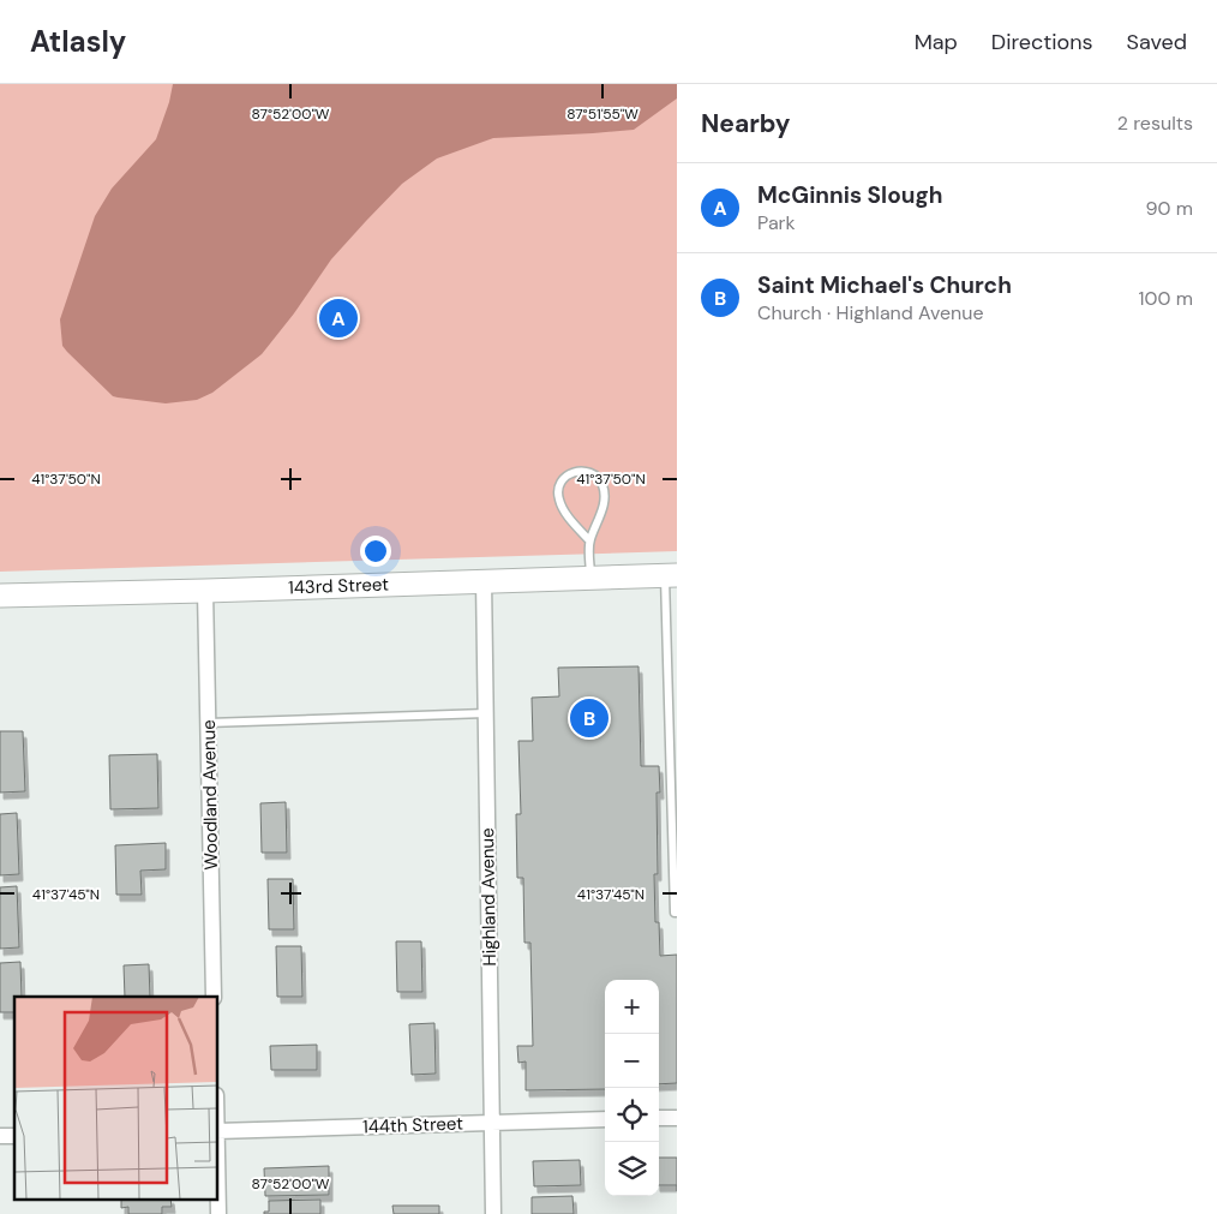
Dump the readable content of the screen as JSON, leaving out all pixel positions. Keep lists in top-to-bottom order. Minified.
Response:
{"streets":{"main road":["143rd Street"],"street":["Woodland Avenue","Highland Avenue","144th Street"]},"crossings":[["143rd Street","Woodland Avenue"],["143rd Street","Highland Avenue"],["Highland Avenue","144th Street"]],"page":{"header":"Atlasly","nav":["Map","Directions","Saved"],"heading":["Nearby","2 results"],"list":[{"mark":"A","name":"McGinnis Slough","note":"Park","value":"90 m"},{"mark":"B","name":"Saint Michael's Church","note":"Church · Highland Avenue","value":"100 m"}],"pins":["A","B"],"map_buttons":["+","−"]},"coordinates":["87°52'00\"W","87°51'55\"W","41°37'50\"N","41°37'45\"N"]}
